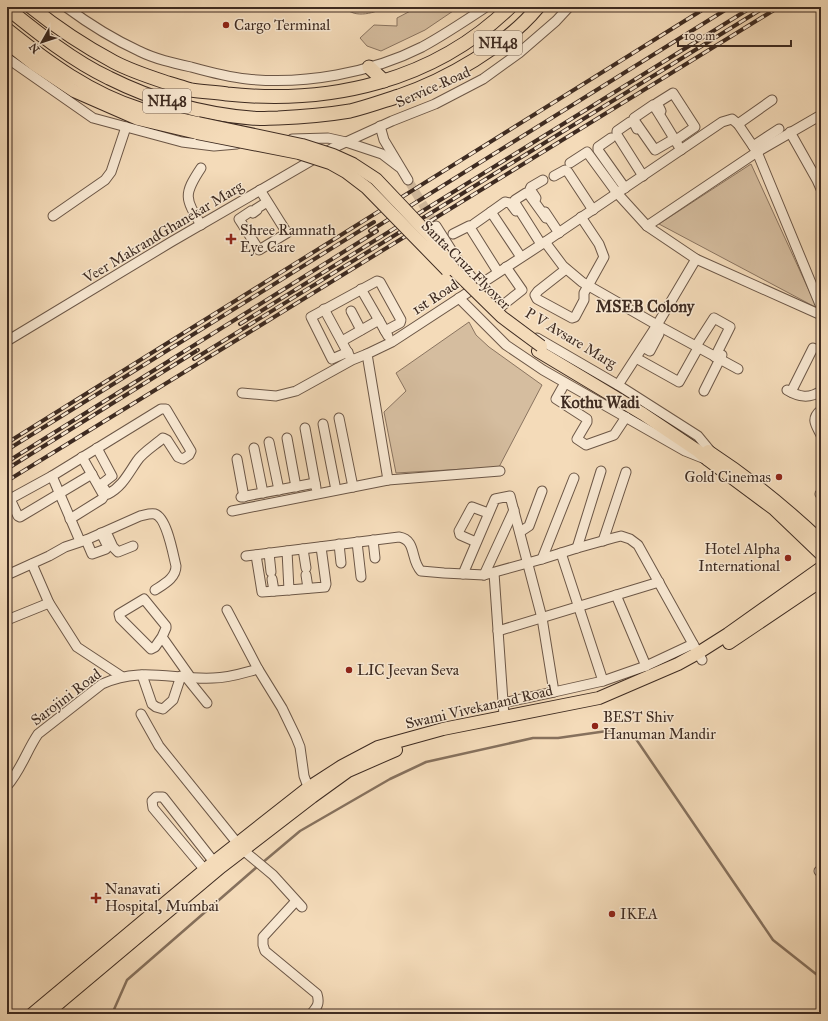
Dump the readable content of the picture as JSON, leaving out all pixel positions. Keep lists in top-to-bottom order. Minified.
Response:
{"streets":{"highway":["NH48"],"main road":["Santa Cruz Flyover","P V Avsare Marg","Swami Vivekanand Road"],"street":["Service Road","Veer MakrandGhanekar Marg","1st Road","Sarojini Road"]},"crossings":[["Service Road","Veer MakrandGhanekar Marg"],["Santa Cruz Flyover","P V Avsare Marg"],["1st Road","P V Avsare Marg"]],"districts":["MSEB Colony","Kothu Wadi"],"places":{"other":["Cargo Terminal","Gold Cinemas","Hotel Alpha International","LIC Jeevan Seva","BEST Shiv Hanuman Mandir","IKEA"],"health":["Shree Ramnath Eye Care","Nanavati Hospital, Mumbai"]},"scale_bar":"100 m","north":"bottom left"}
